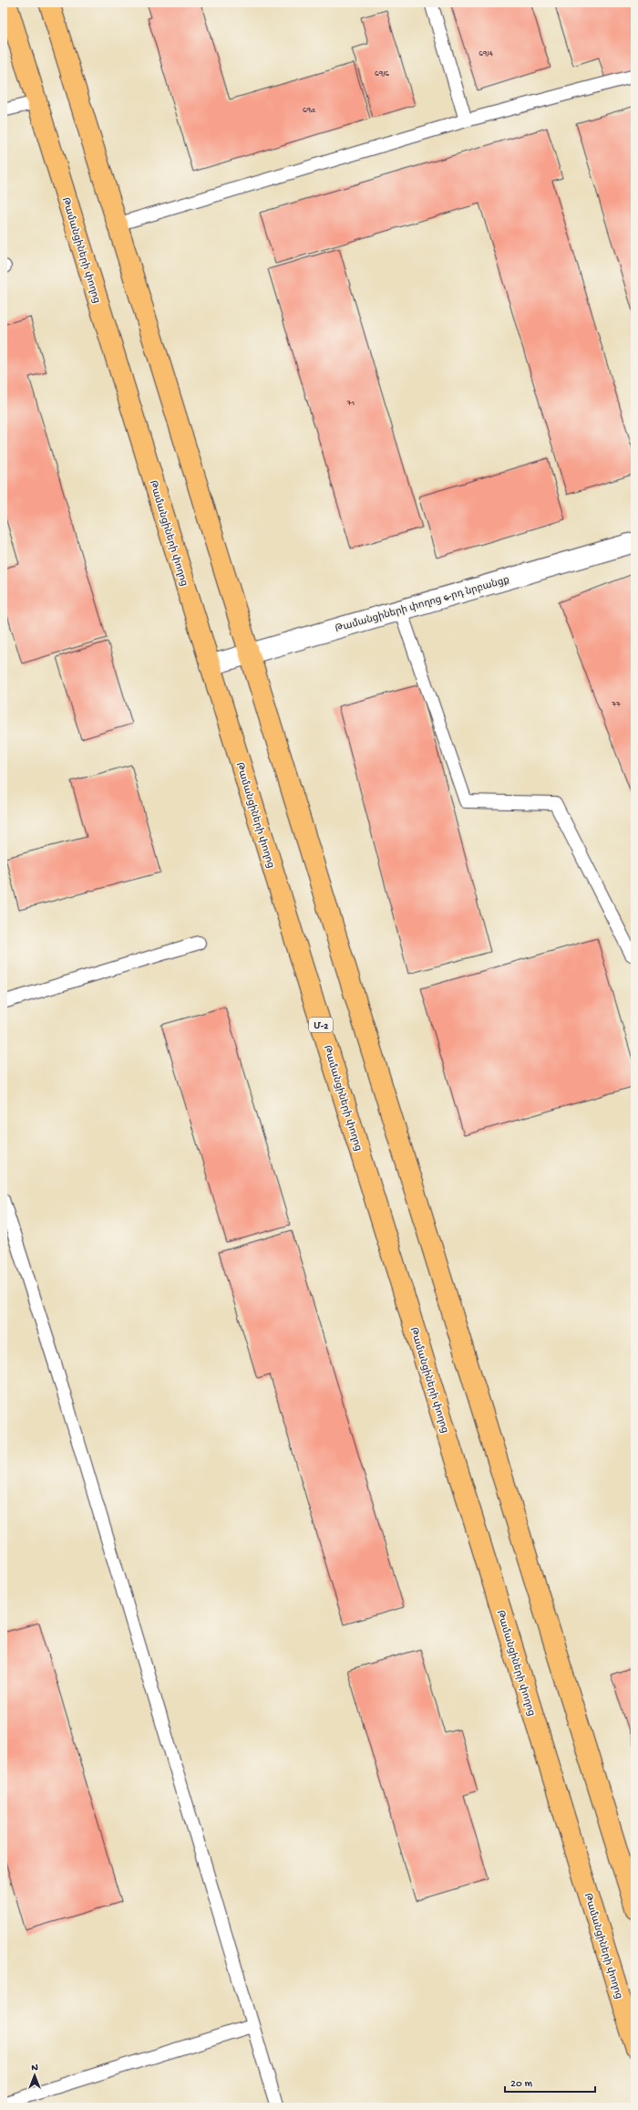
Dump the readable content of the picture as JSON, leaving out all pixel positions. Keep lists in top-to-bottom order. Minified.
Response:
{"streets":{"main road":["Թամանցիների փողոց","Մ-2"],"street":["Թամանցիների փողոց 6-րդ նրբանցք"]},"crossings":[["Թամանցիների փողոց","Թամանցիների փողոց 6-րդ նրբանցք"]],"house_numbers":["69/4","69/6","69a","71","77"],"scale_bar":"20 m","north":"top"}
